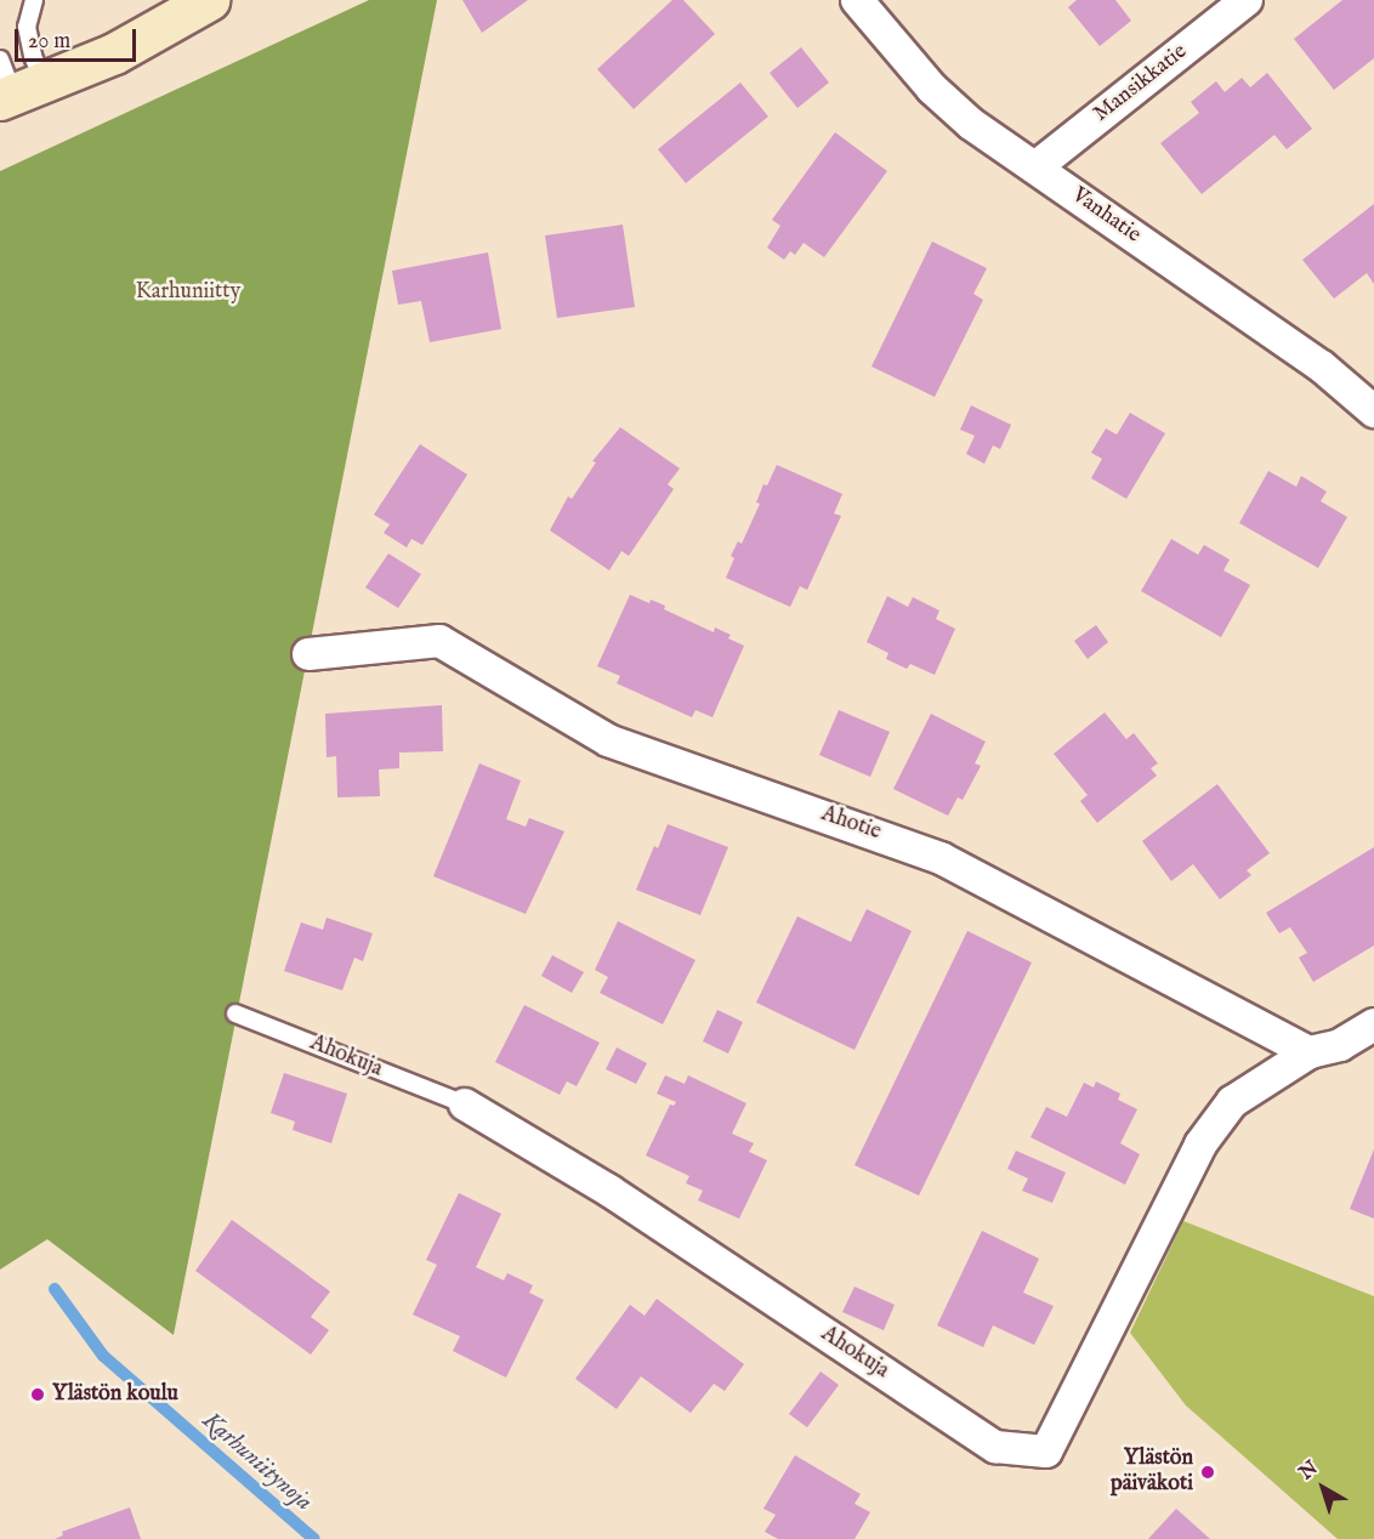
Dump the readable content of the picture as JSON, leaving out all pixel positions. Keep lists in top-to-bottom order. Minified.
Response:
{"streets":{"street":["Mansikkatie","Vanhatie","Ahotie","Ahokuja"]},"crossings":[["Mansikkatie","Vanhatie"],["Ahotie","Ahokuja"]],"water":["Karhuniitynoja"],"parks":["Karhuniitty"],"places":["Ylästön koulu","Ylästön päiväkoti"],"scale_bar":"20 m","north":"top left"}
